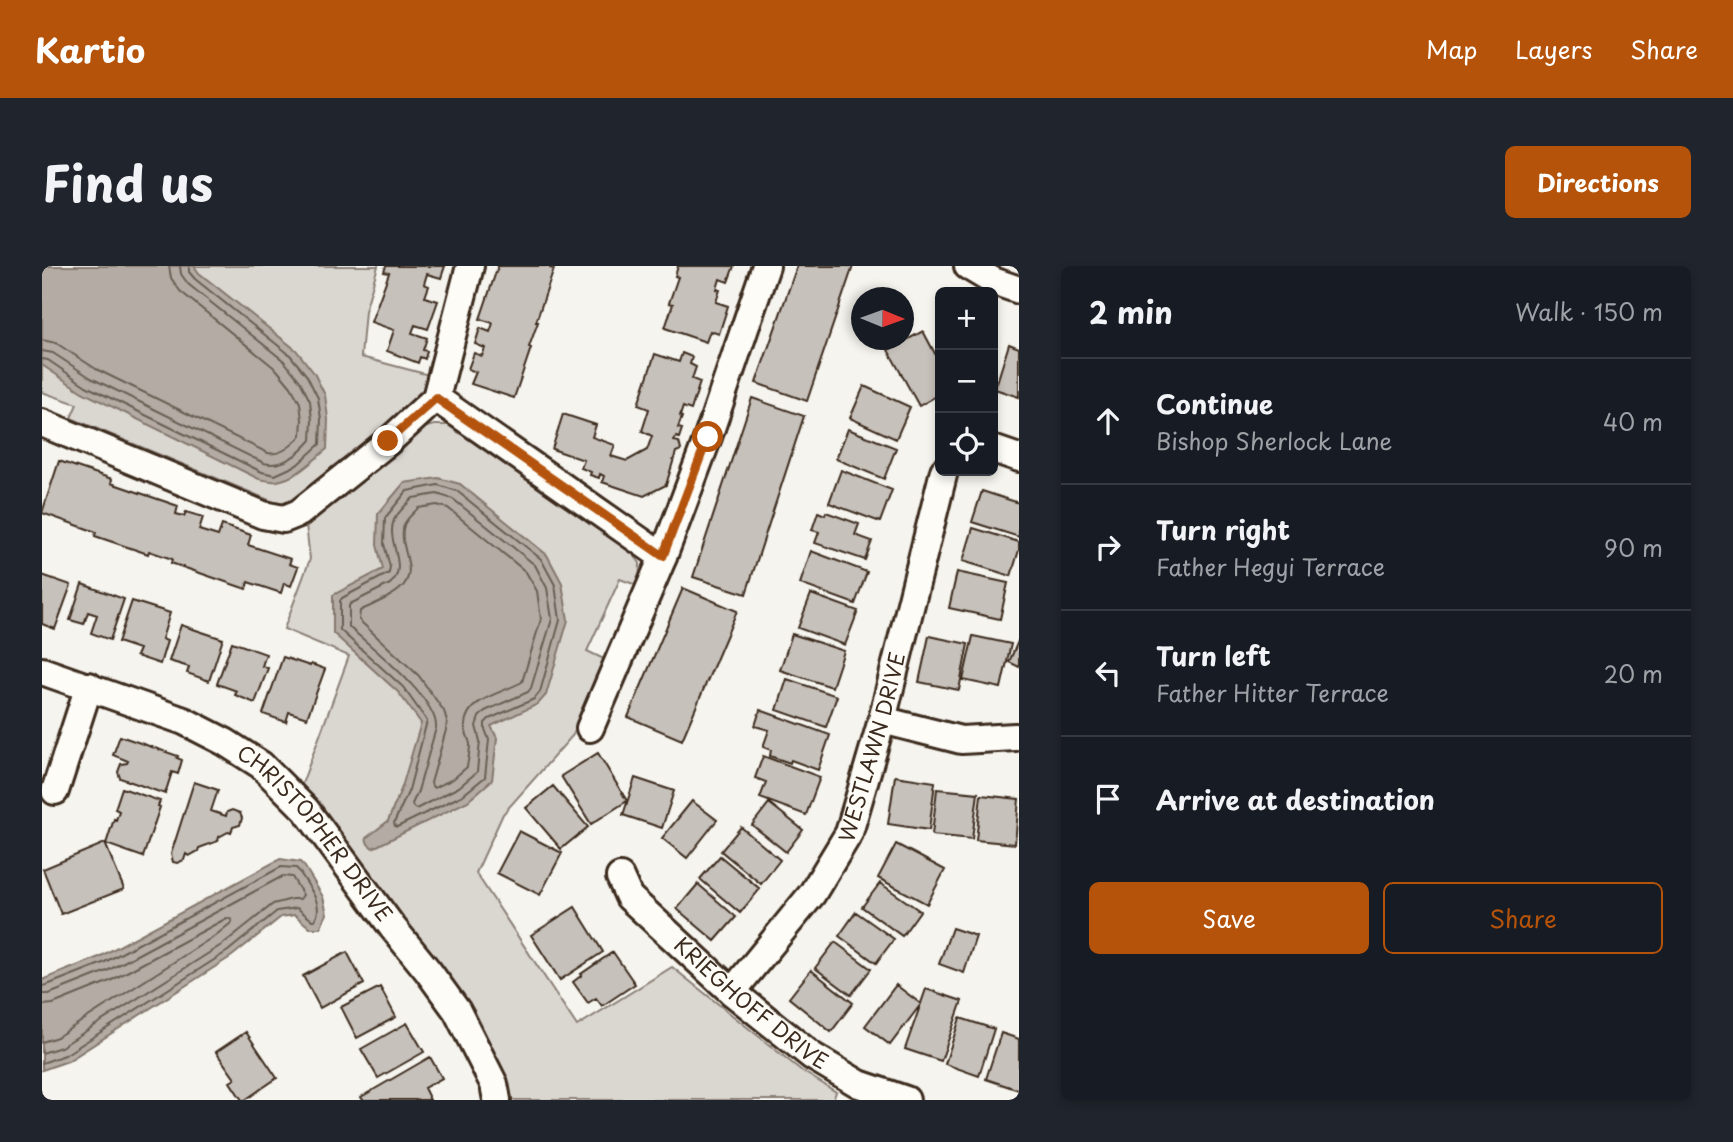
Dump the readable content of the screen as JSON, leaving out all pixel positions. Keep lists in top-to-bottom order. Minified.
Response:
{"streets":{"street":["WESTLAWN DRIVE","CHRISTOPHER DRIVE","KRIEGHOFF DRIVE"]},"crossings":[["WESTLAWN DRIVE","KRIEGHOFF DRIVE"]],"north":"right","page":{"header":"Kartio","nav":["Map","Layers","Share"],"title":"Find us","buttons":["Directions",["Save","Share"]],"heading":["2 min","Walk · 150 m"],"map_buttons":["+","−"],"list":[["Continue","Bishop Sherlock Lane","40 m"],["Turn right","Father Hegyi Terrace","90 m"],["Turn left","Father Hitter Terrace","20 m"],"Arrive at destination"]}}
